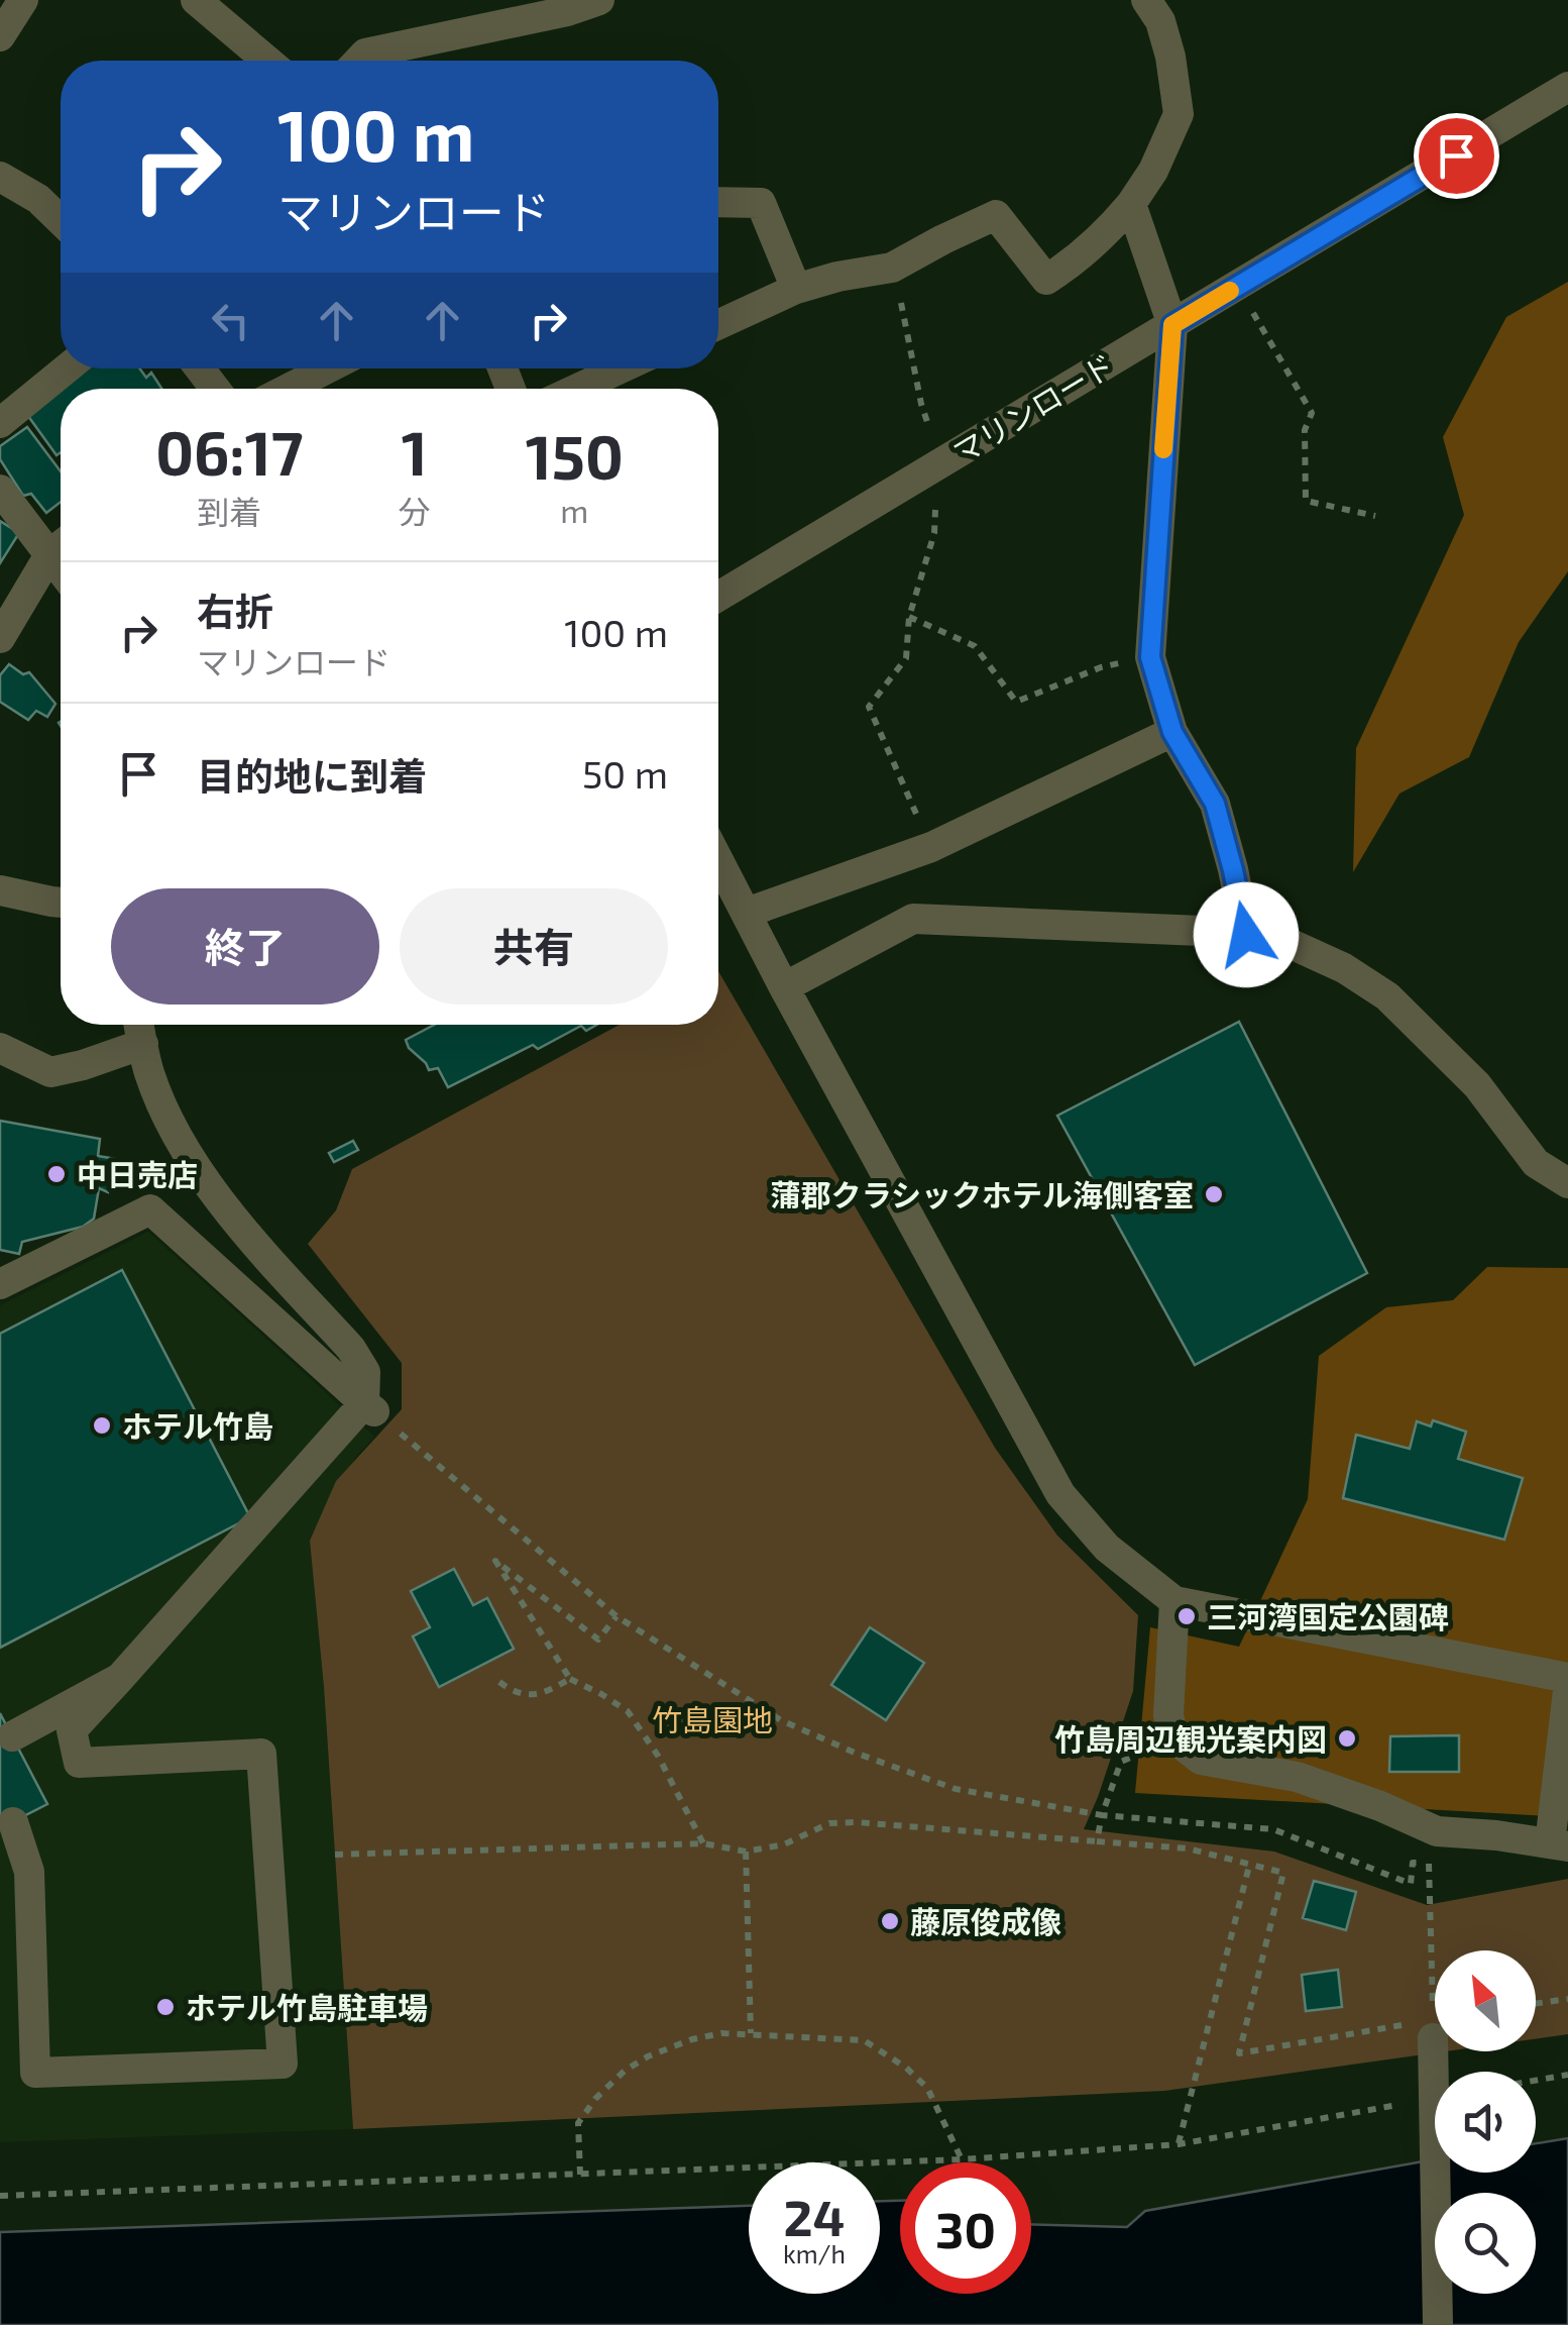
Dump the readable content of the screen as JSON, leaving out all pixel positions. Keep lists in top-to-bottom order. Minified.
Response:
{"streets":{"street":["マリンロード"]},"parks":["竹島園地"],"places":["中日売店","蒲郡クラシックホテル海側客室","ホテル竹島","三河湾国定公園碑","竹島周辺観光案内図","藤原俊成像","ホテル竹島駐車場"],"north":"top left","page":{"turn":["100 m","マリンロード"],"eta":["06:17","到着","1","分","150","m"],"list":[{"name":"右折","note":"マリンロード","value":"100 m"},{"name":"目的地に到着","value":"50 m"}],"buttons":["終了","共有"],"speed":"24 km/h","limit":"30"}}
